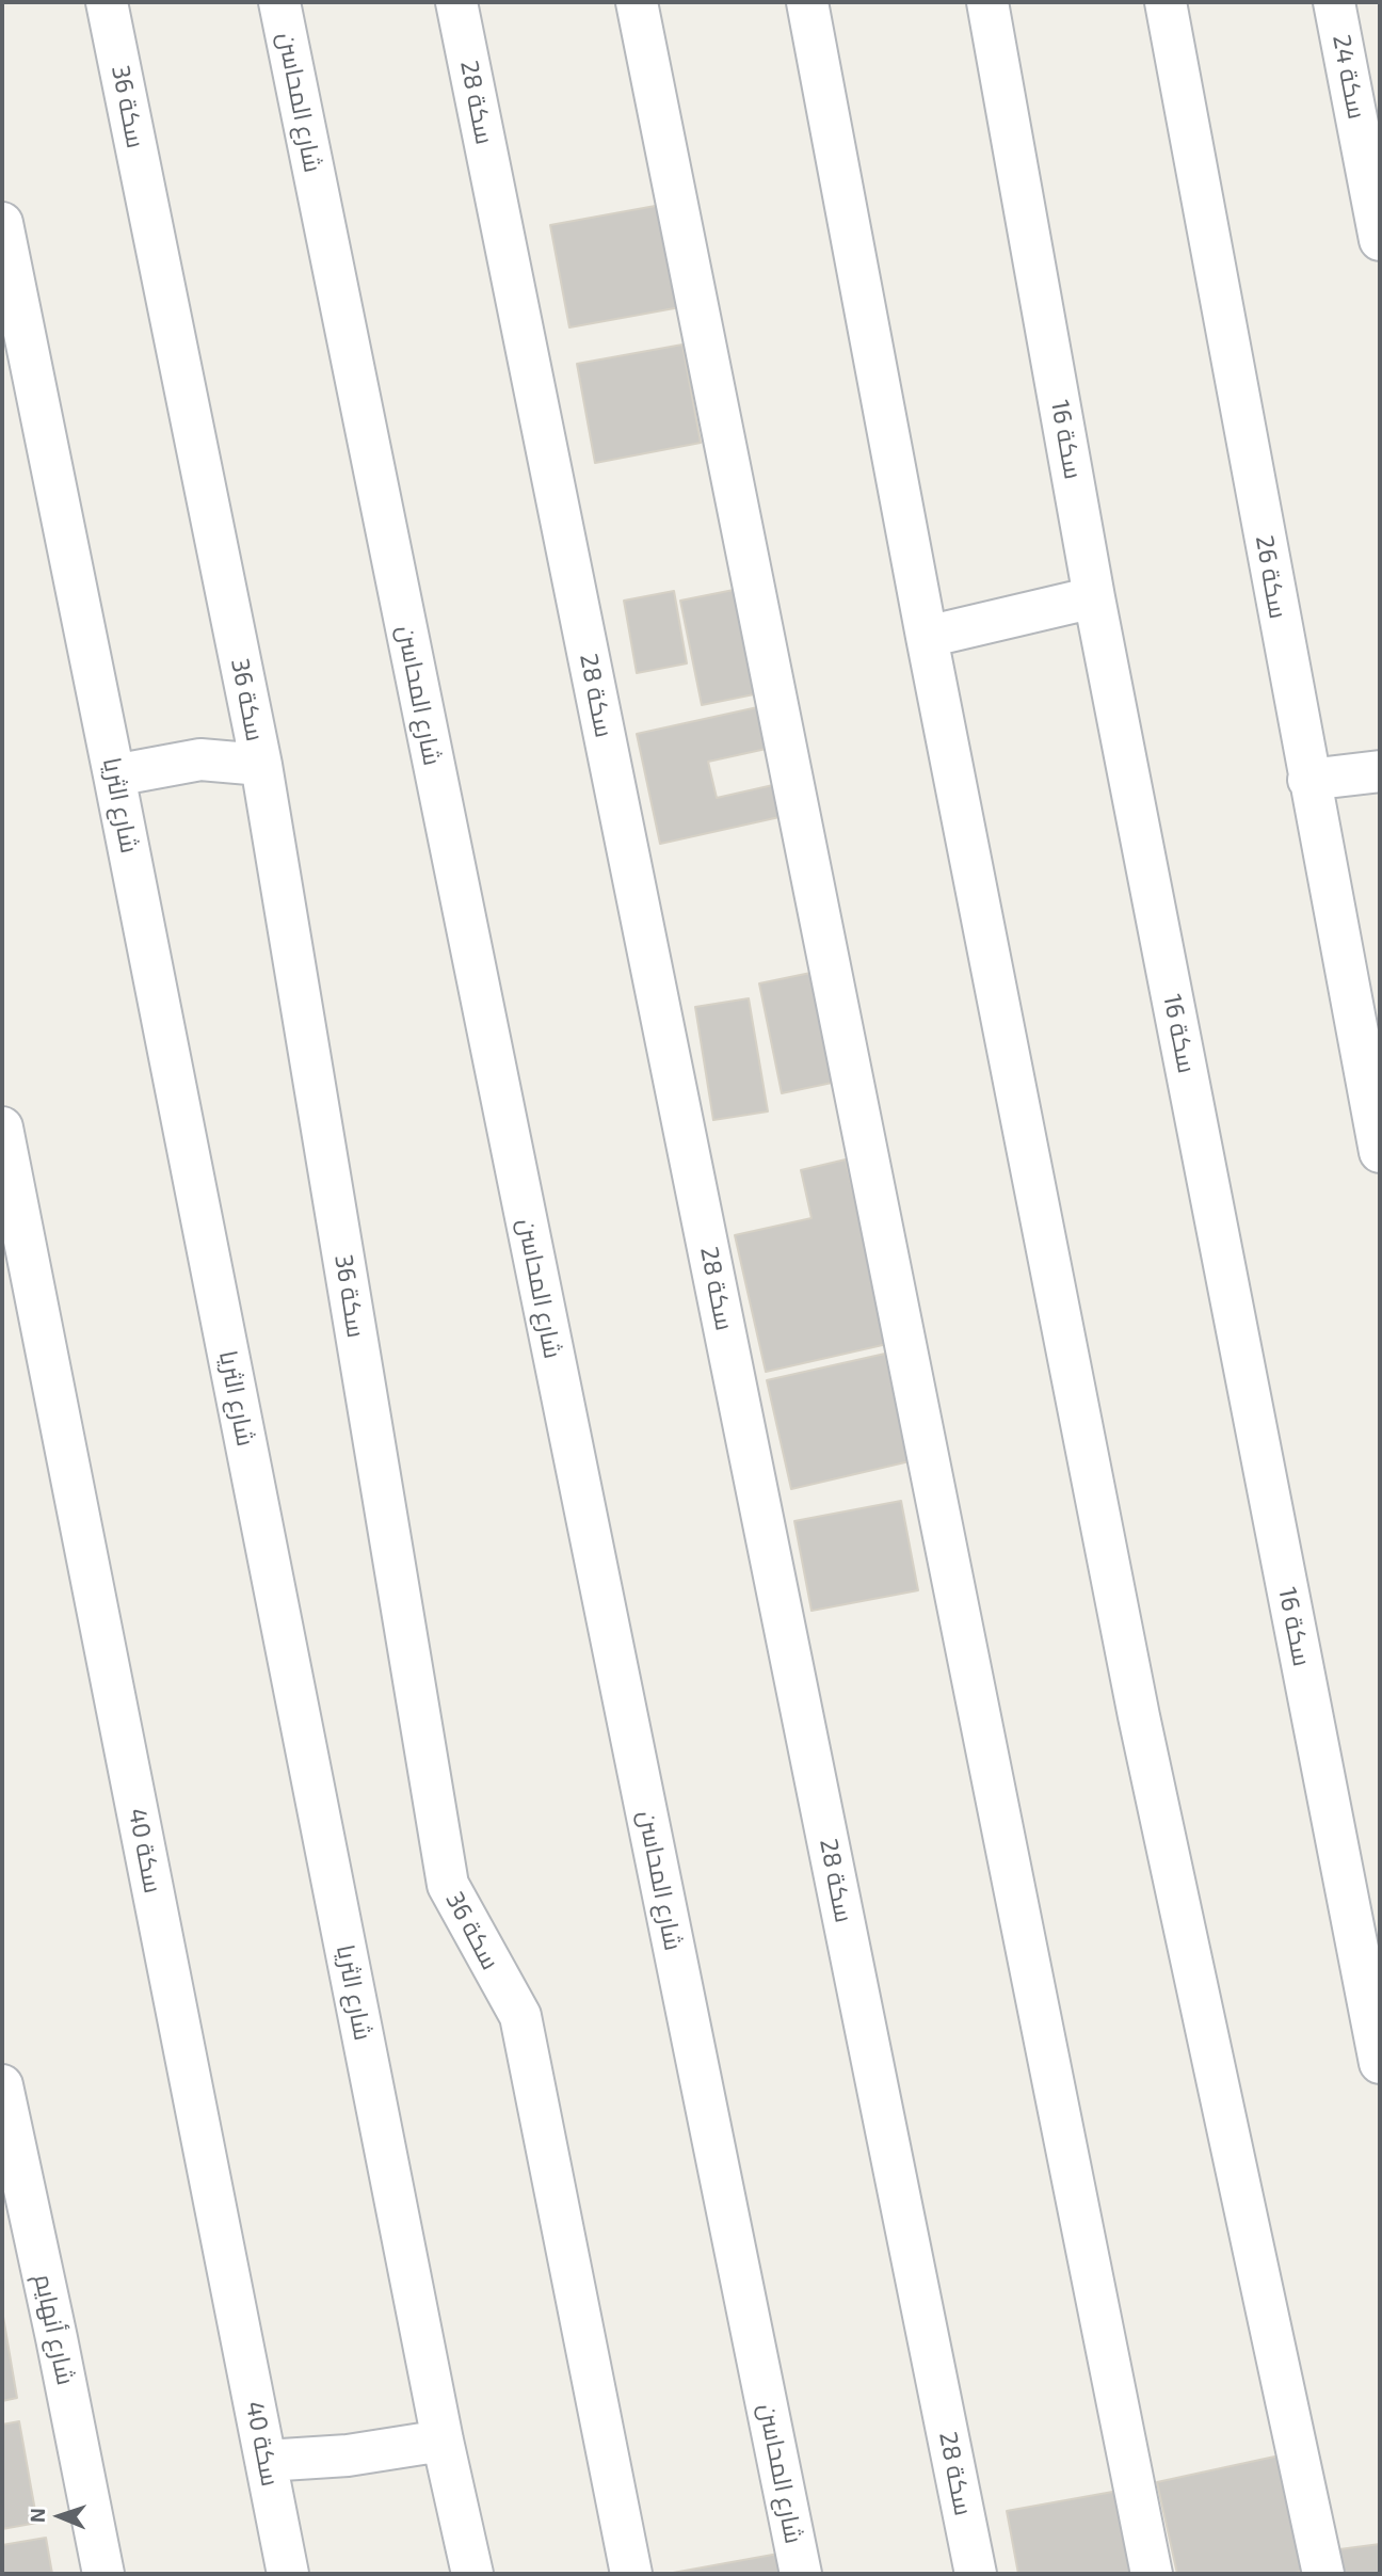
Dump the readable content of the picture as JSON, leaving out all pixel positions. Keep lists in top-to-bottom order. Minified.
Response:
{"streets":{"street":["سكة 24","شارع المحاسن","سكة 28","سكة 36","سكة 16","سكة 26","شارع الثريا","سكة 40","شارع أنهايم"]},"north":"left"}
